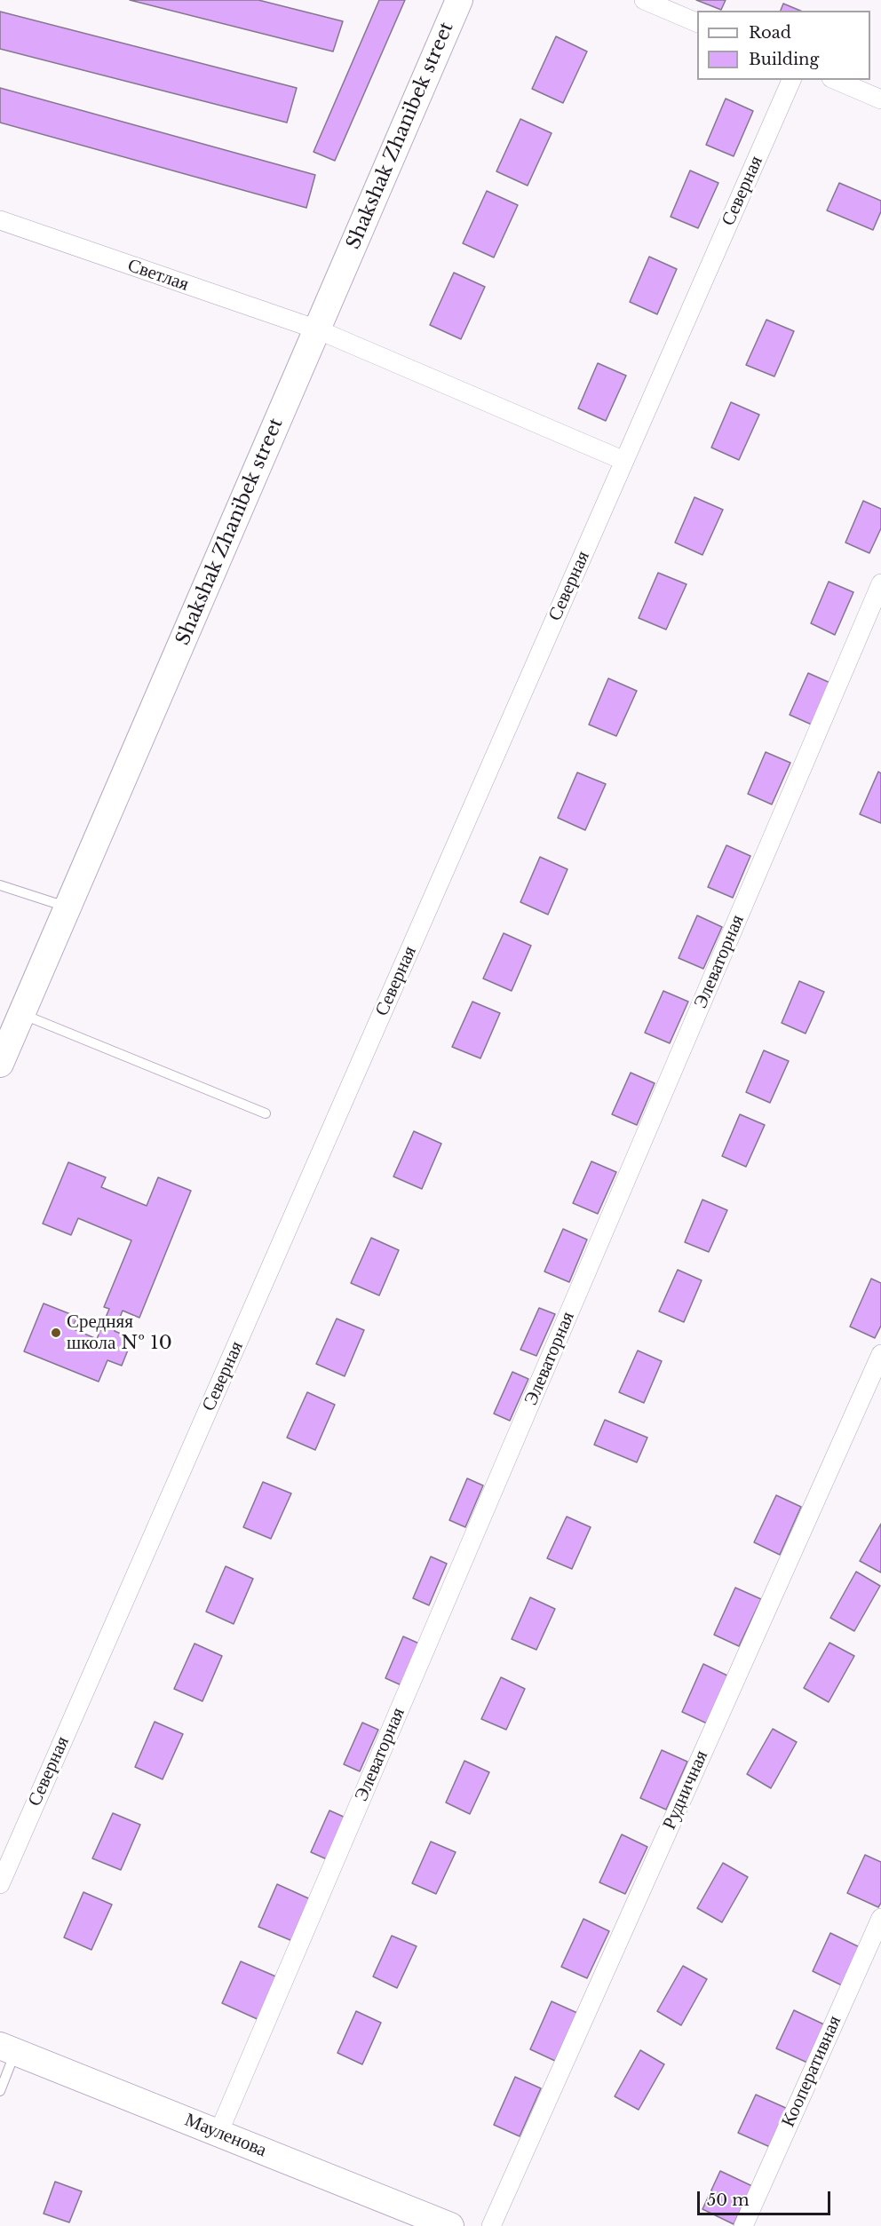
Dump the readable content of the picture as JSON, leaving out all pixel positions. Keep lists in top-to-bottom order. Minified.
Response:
{"streets":{"main road":["Shakshak Zhanibek street","Мауленова"],"street":["Северная","Светлая","Элеваторная","Рудничная","Кооперативная"]},"crossings":[["Shakshak Zhanibek street","Светлая"],["Северная","Светлая"],["Элеваторная","Мауленова"]],"places":["Средняя школа № 10"],"legend":["Road","Building"],"scale_bar":"50 m"}
